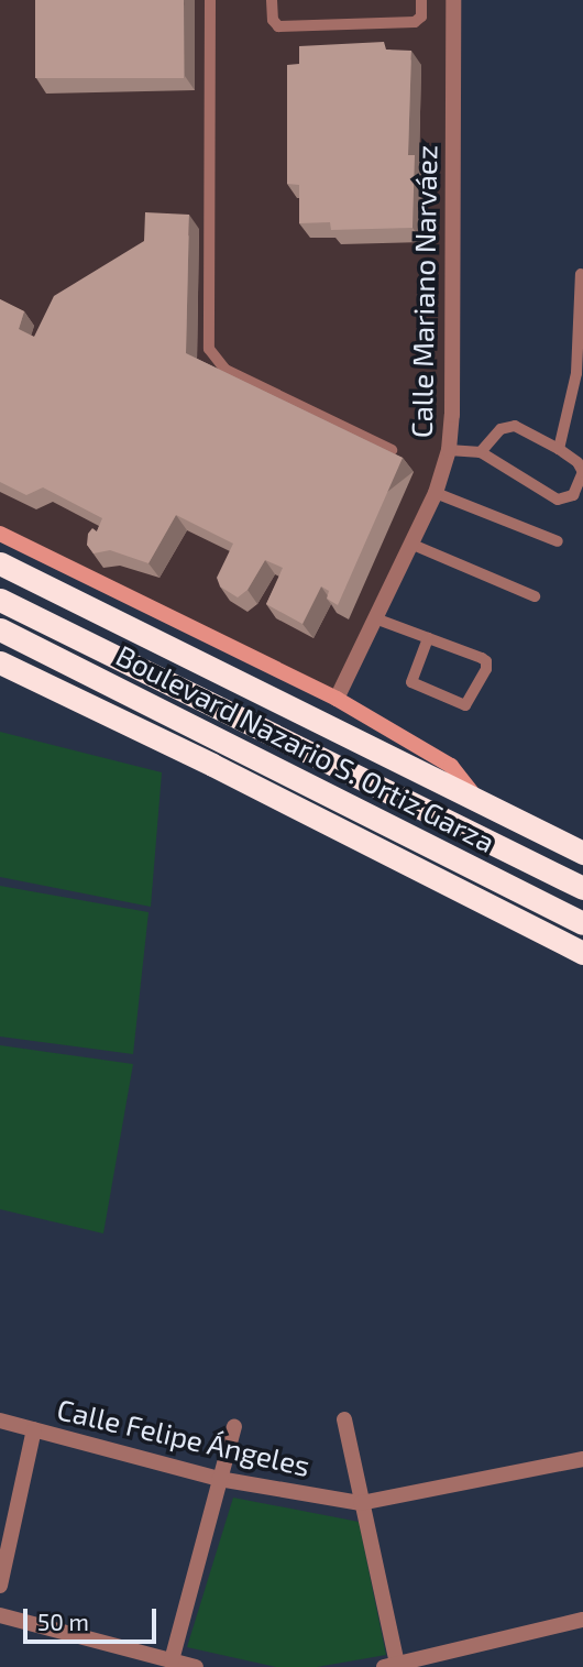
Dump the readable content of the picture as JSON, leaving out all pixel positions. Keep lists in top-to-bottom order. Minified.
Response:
{"streets":{"highway":["Boulevard Nazario S. Ortiz Garza"],"street":["Calle Mariano Narváez","Calle Felipe Ángeles"]},"scale_bar":"50 m"}
